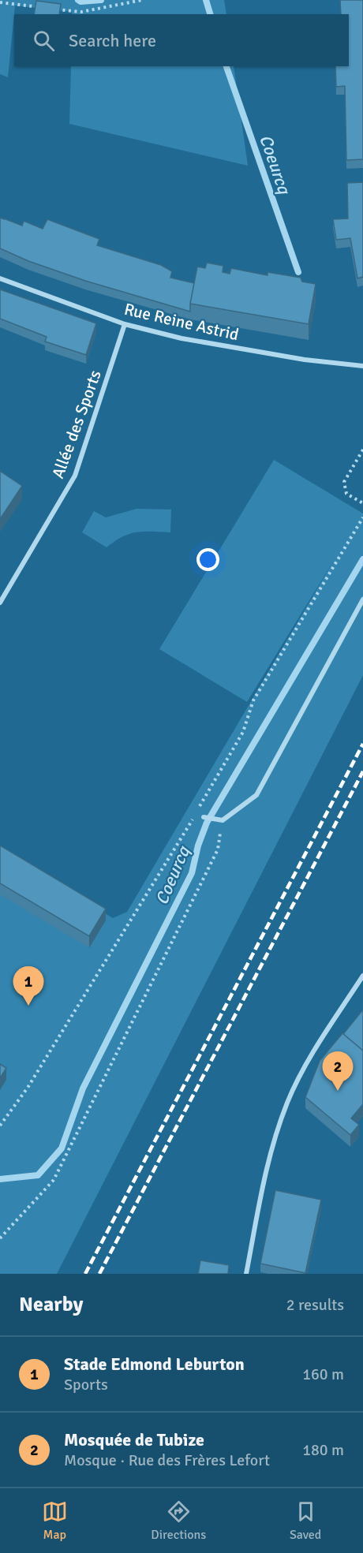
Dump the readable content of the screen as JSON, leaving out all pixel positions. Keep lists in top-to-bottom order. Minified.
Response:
{"streets":{"street":["Rue Reine Astrid","Allée des Sports"]},"crossings":[["Rue Reine Astrid","Allée des Sports"]],"water":["Coeurcq"],"page":{"search":"Search here","pins":["1","2"],"heading":["Nearby","2 results"],"list":[{"mark":"1","name":"Stade Edmond Leburton","note":"Sports","value":"160 m"},{"mark":"2","name":"Mosquée de Tubize","note":"Mosque · Rue des Frères Lefort","value":"180 m"}],"nav":["Map","Directions","Saved"]}}
